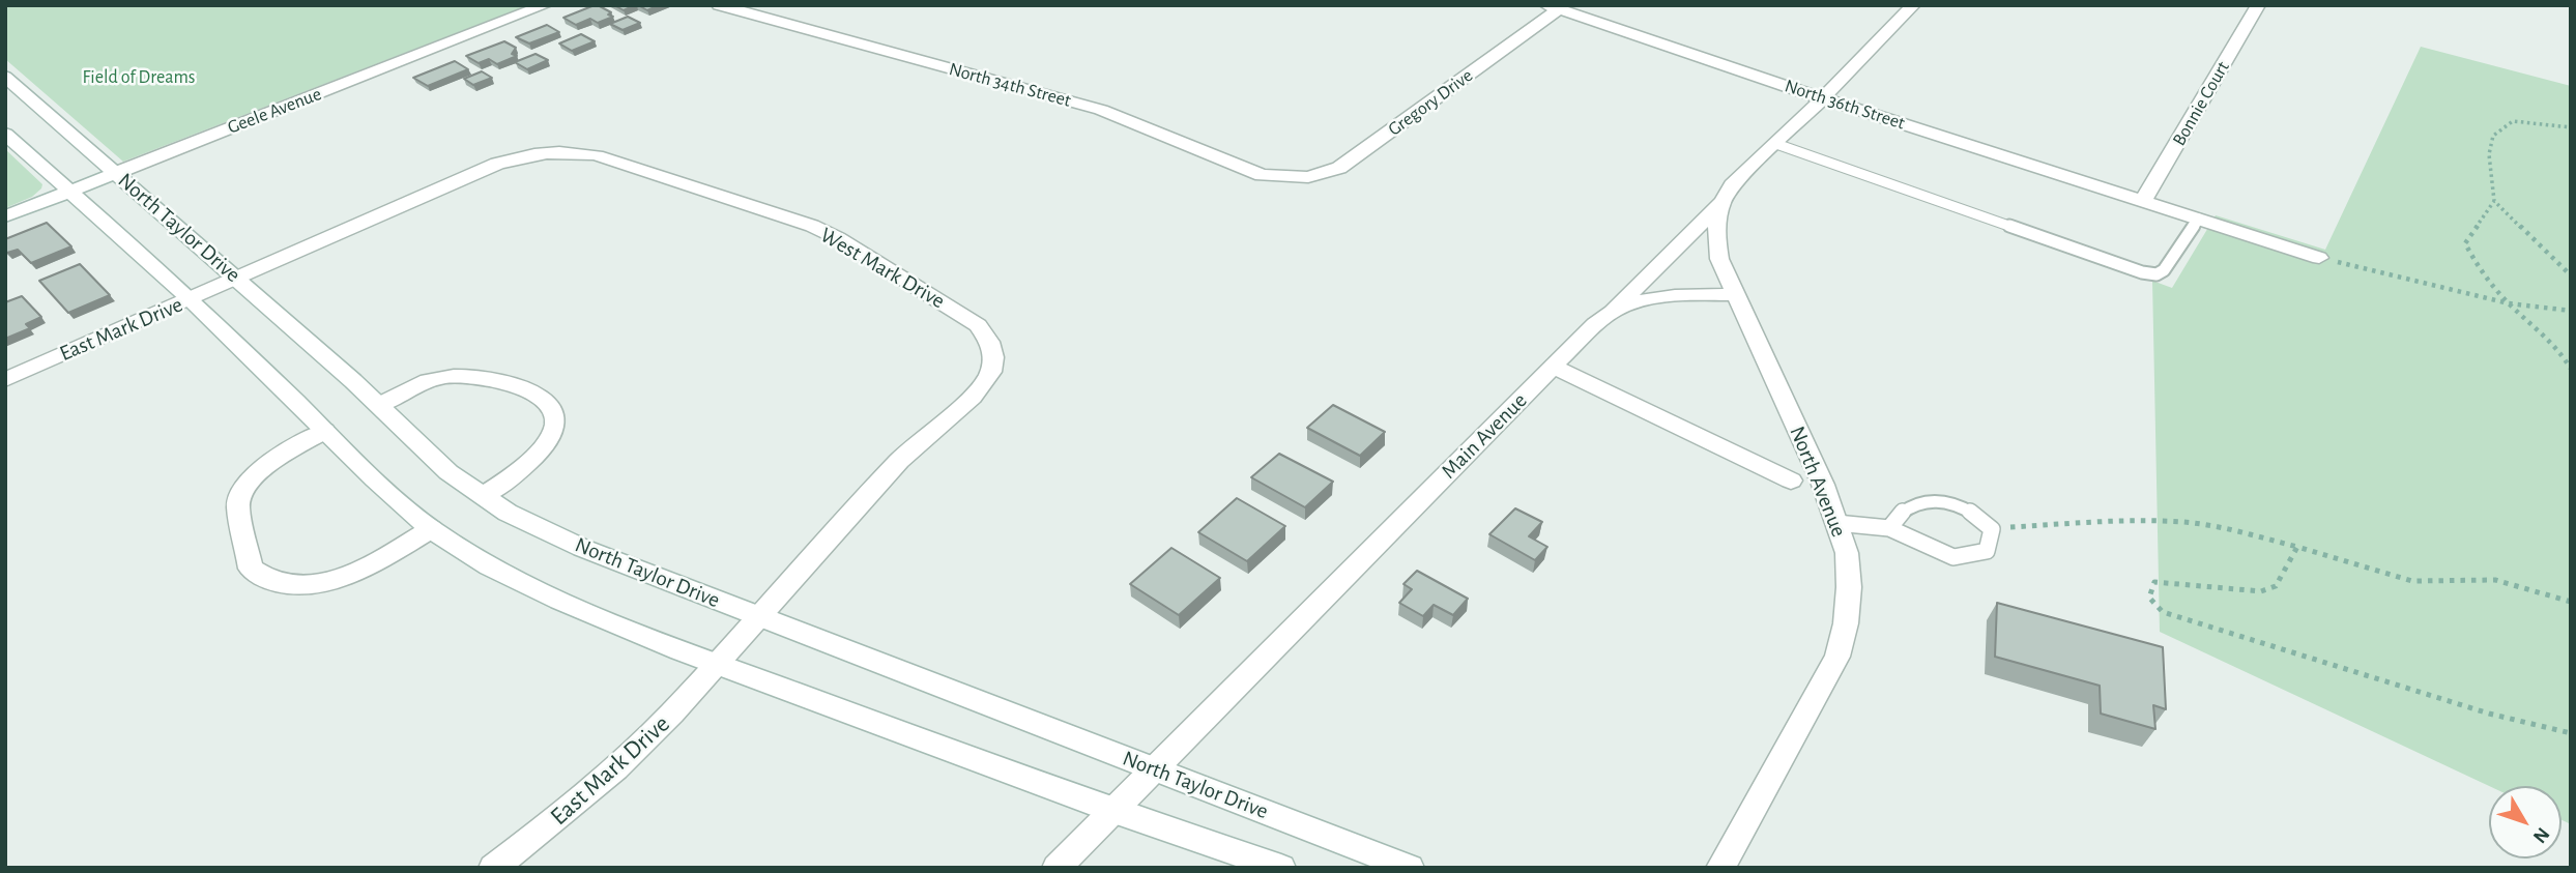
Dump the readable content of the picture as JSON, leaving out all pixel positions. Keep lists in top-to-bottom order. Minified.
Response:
{"streets":{"street":["North 34th Street","Gregory Drive","Bonnie Court","North 36th Street","Geele Avenue","North Taylor Drive","West Mark Drive","East Mark Drive","Main Avenue","North Avenue"]},"crossings":[["North 34th Street","Gregory Drive"],["Gregory Drive","North 36th Street"],["Bonnie Court","North 36th Street"],["North 36th Street","Main Avenue"],["Geele Avenue","North Taylor Drive"],["North Taylor Drive","West Mark Drive"],["North Taylor Drive","East Mark Drive"],["North Taylor Drive","Main Avenue"],["West Mark Drive","East Mark Drive"],["Main Avenue","North Avenue"]],"parks":["Field of Dreams"],"north":"bottom right"}
